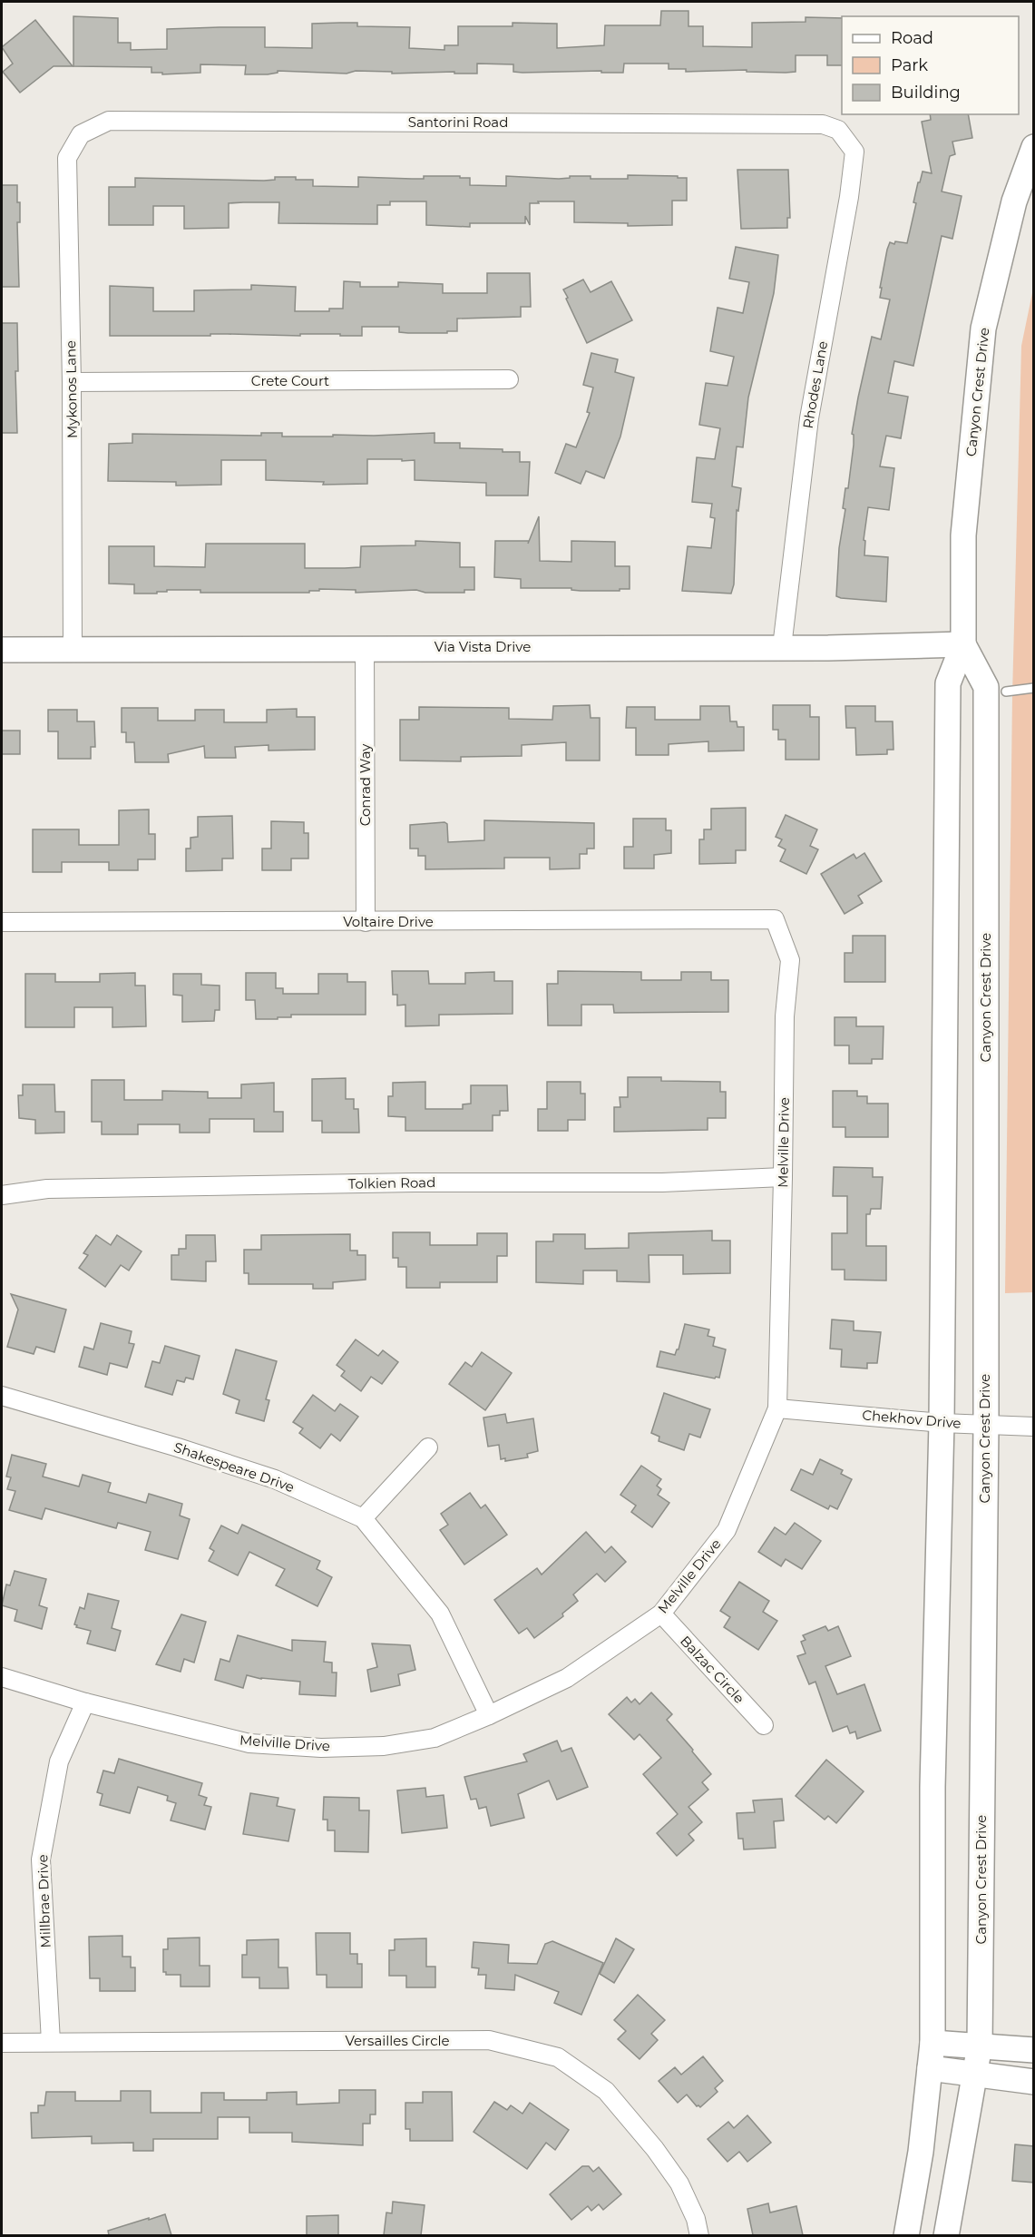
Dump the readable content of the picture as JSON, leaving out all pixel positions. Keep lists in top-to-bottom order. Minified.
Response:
{"streets":{"main road":["Canyon Crest Drive","Via Vista Drive"],"street":["Santorini Road","Crete Court","Rhodes Lane","Mykonos Lane","Conrad Way","Voltaire Drive","Melville Drive","Tolkien Road","Chekhov Drive","Shakespeare Drive","Balzac Circle","Millbrae Drive","Versailles Circle"]},"crossings":[["Santorini Road","Rhodes Lane"],["Santorini Road","Mykonos Lane"],["Crete Court","Mykonos Lane"],["Rhodes Lane","Via Vista Drive"],["Mykonos Lane","Via Vista Drive"],["Canyon Crest Drive","Via Vista Drive"],["Canyon Crest Drive","Chekhov Drive"],["Via Vista Drive","Conrad Way"],["Conrad Way","Voltaire Drive"],["Voltaire Drive","Melville Drive"],["Melville Drive","Tolkien Road"],["Melville Drive","Chekhov Drive"],["Melville Drive","Shakespeare Drive"],["Melville Drive","Balzac Circle"],["Melville Drive","Millbrae Drive"],["Millbrae Drive","Versailles Circle"]],"legend":["Road","Park","Building"]}
